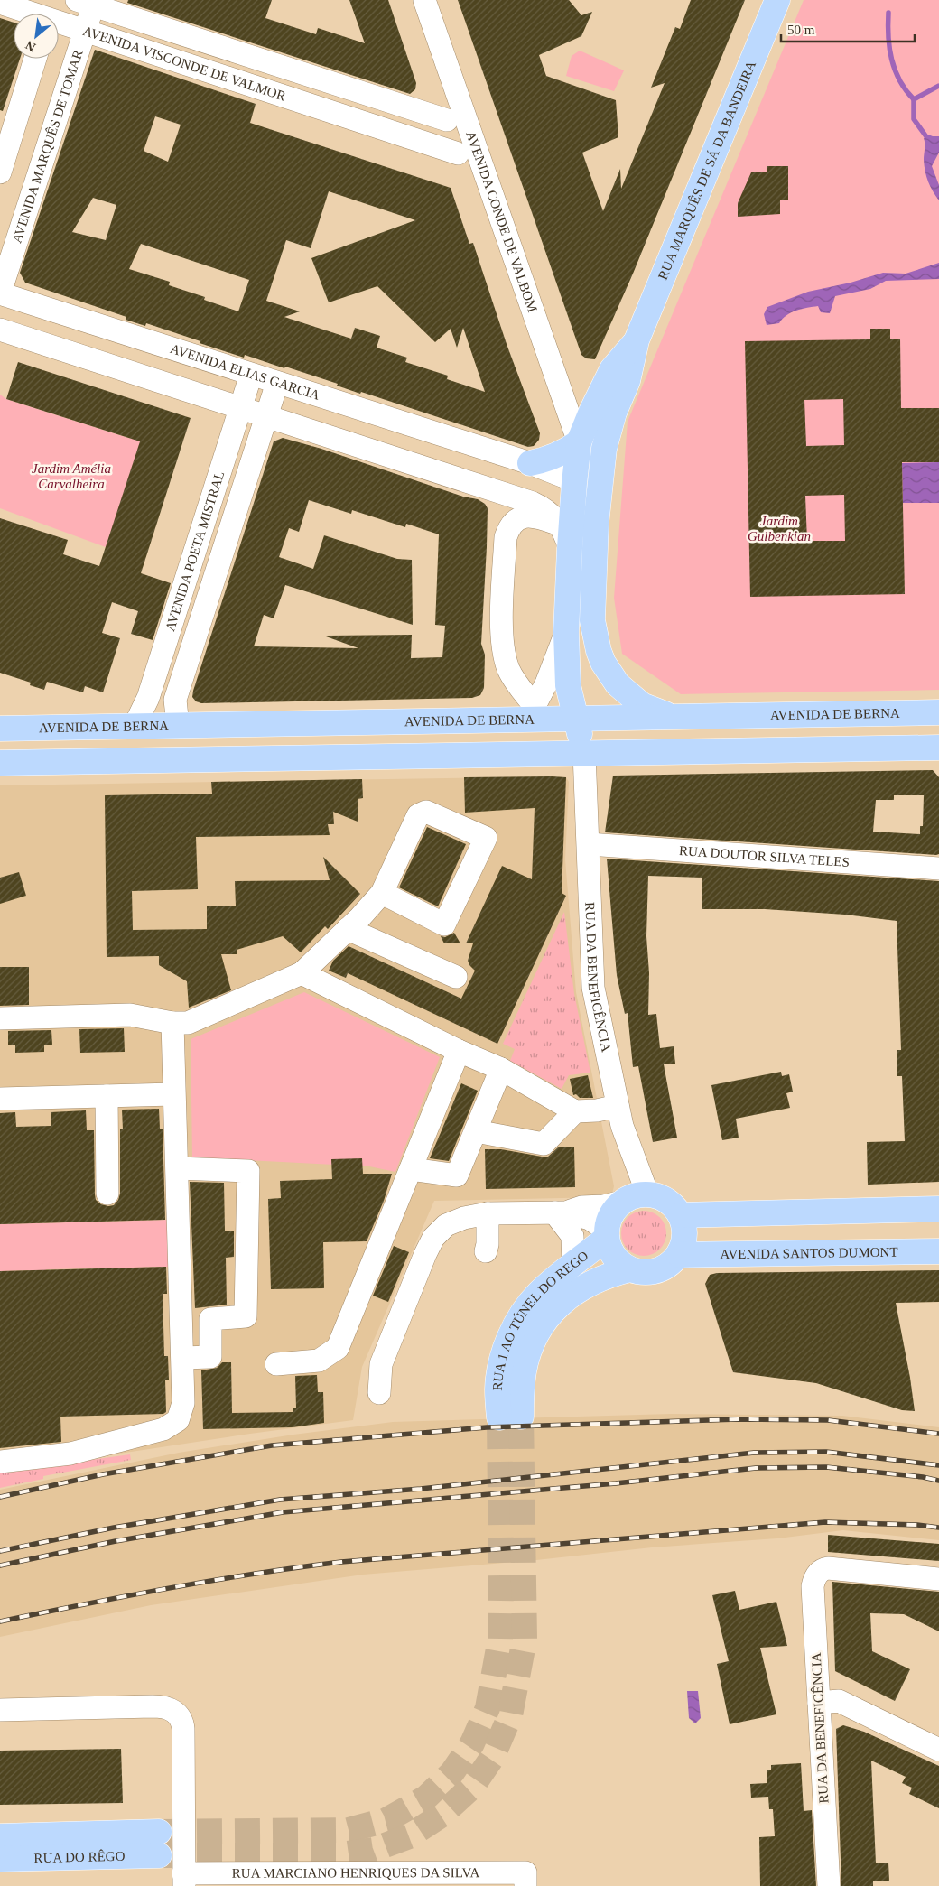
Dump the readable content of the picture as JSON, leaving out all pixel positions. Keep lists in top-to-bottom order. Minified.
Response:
{"streets":{"main road":["RUA MARQUÊS DE SÁ DA BANDEIRA","AVENIDA DE BERNA","AVENIDA SANTOS DUMONT","RUA 1 AO TÚNEL DO REGO","RUA DO RÊGO"],"street":["AVENIDA VISCONDE DE VALMOR","AVENIDA MARQUÊS DE TOMAR","AVENIDA CONDE DE VALBOM","AVENIDA ELIAS GARCIA","AVENIDA POETA MISTRAL","RUA DOUTOR SILVA TELES","RUA DA BENEFICÊNCIA","RUA MARCIANO HENRIQUES DA SILVA"]},"crossings":[["AVENIDA VISCONDE DE VALMOR","AVENIDA MARQUÊS DE TOMAR"],["AVENIDA MARQUÊS DE TOMAR","AVENIDA ELIAS GARCIA"],["RUA MARQUÊS DE SÁ DA BANDEIRA","AVENIDA CONDE DE VALBOM"],["RUA MARQUÊS DE SÁ DA BANDEIRA","AVENIDA ELIAS GARCIA"],["RUA MARQUÊS DE SÁ DA BANDEIRA","AVENIDA DE BERNA"],["RUA MARQUÊS DE SÁ DA BANDEIRA","RUA DA BENEFICÊNCIA"],["AVENIDA ELIAS GARCIA","AVENIDA POETA MISTRAL"],["AVENIDA POETA MISTRAL","AVENIDA DE BERNA"],["RUA DOUTOR SILVA TELES","RUA DA BENEFICÊNCIA"],["RUA DA BENEFICÊNCIA","AVENIDA SANTOS DUMONT"],["RUA DA BENEFICÊNCIA","RUA 1 AO TÚNEL DO REGO"],["AVENIDA SANTOS DUMONT","RUA 1 AO TÚNEL DO REGO"]],"parks":["Jardim Amélia Carvalheira","Jardim Gulbenkian"],"scale_bar":"50 m","north":"bottom left"}
